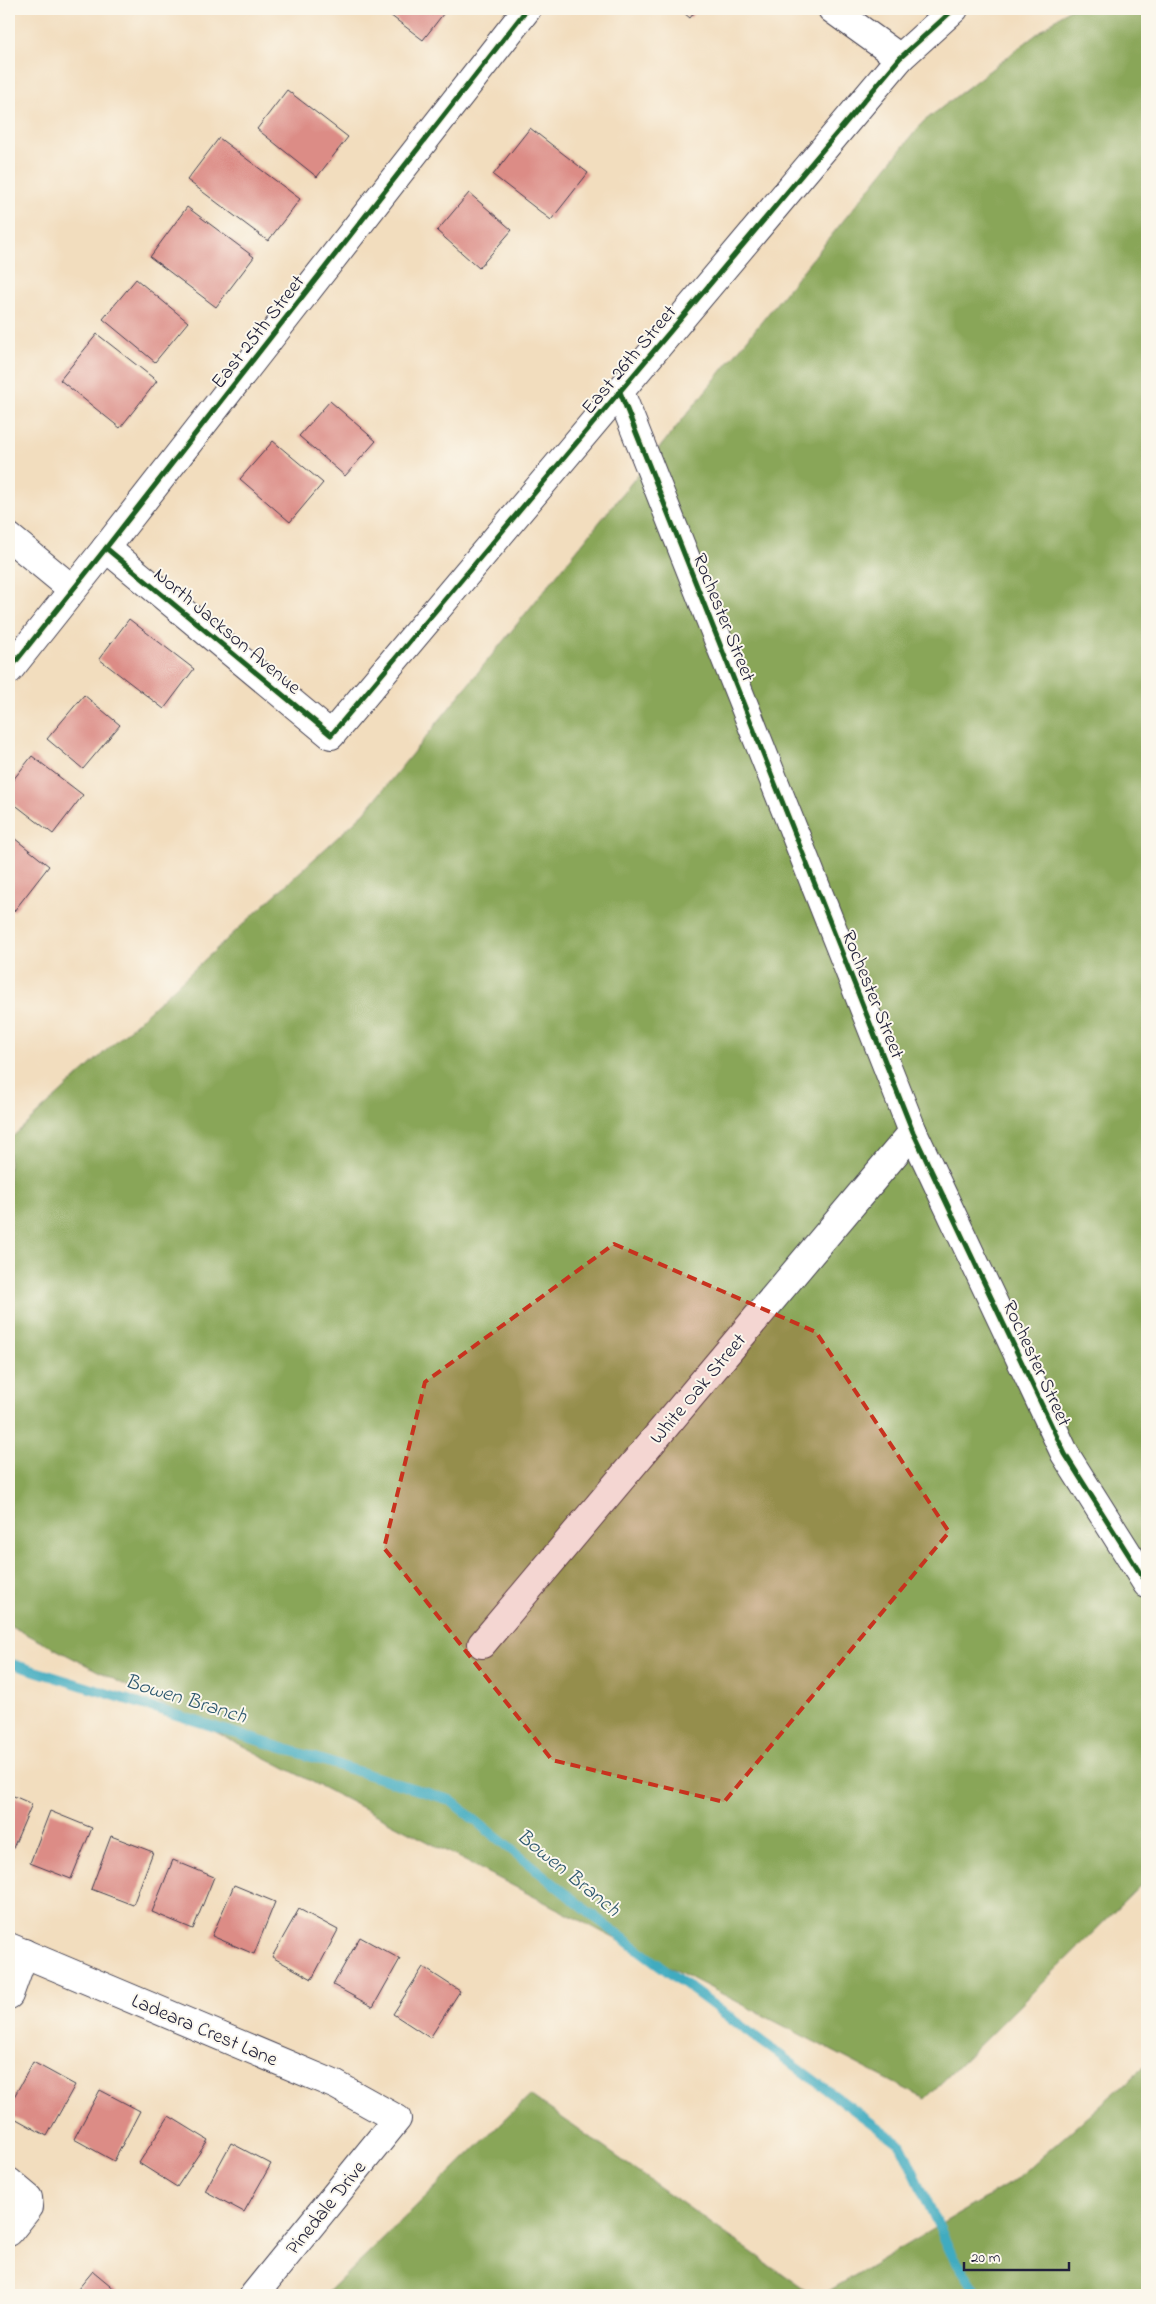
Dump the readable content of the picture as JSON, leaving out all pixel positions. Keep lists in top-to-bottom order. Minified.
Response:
{"streets":{"street":["East 25th Street","East 26th Street","Rochester Street","North Jackson Avenue","White Oak Street","Ladeara Crest Lane","Pinedale Drive"]},"crossings":[["East 25th Street","North Jackson Avenue"],["East 26th Street","Rochester Street"],["East 26th Street","North Jackson Avenue"],["Rochester Street","White Oak Street"],["Ladeara Crest Lane","Pinedale Drive"]],"water":["Bowen Branch"],"scale_bar":"20 m"}
